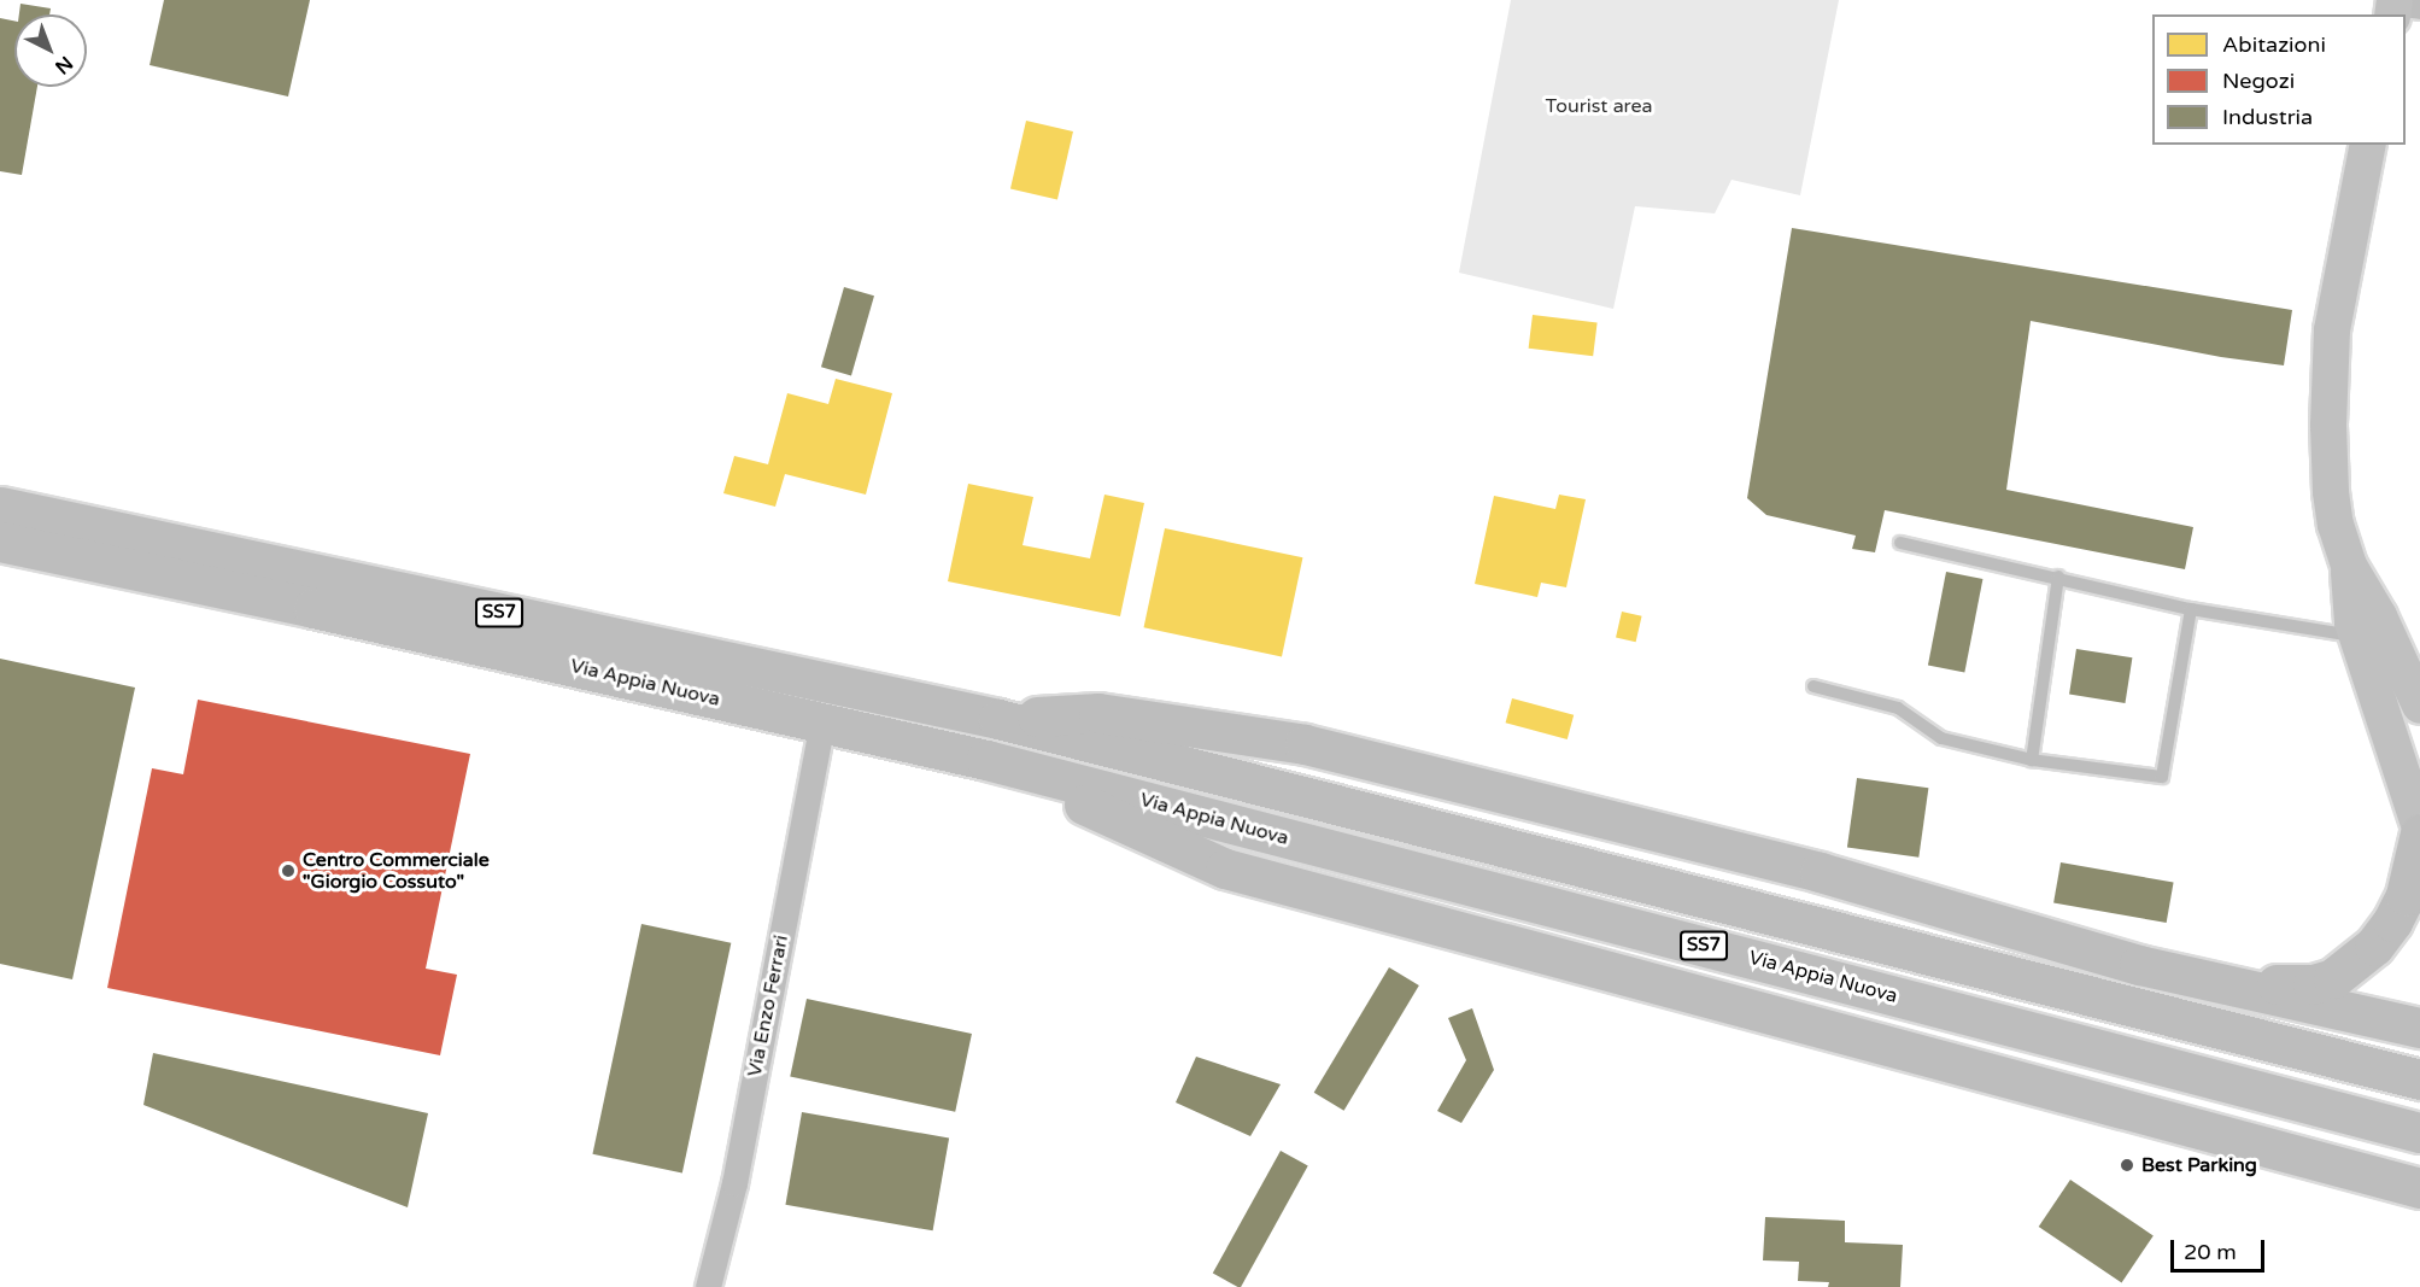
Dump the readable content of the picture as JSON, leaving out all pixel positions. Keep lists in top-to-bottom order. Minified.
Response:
{"streets":{"main road":["SS7","Via Appia Nuova"],"street":["Via Enzo Ferrari"]},"crossings":[["Via Appia Nuova","Via Enzo Ferrari"]],"parks":["Tourist area"],"places":["Centro Commerciale \"Giorgio Cossuto\"","Best Parking"],"legend":["Abitazioni","Negozi","Industria"],"scale_bar":"20 m","north":"bottom right"}
